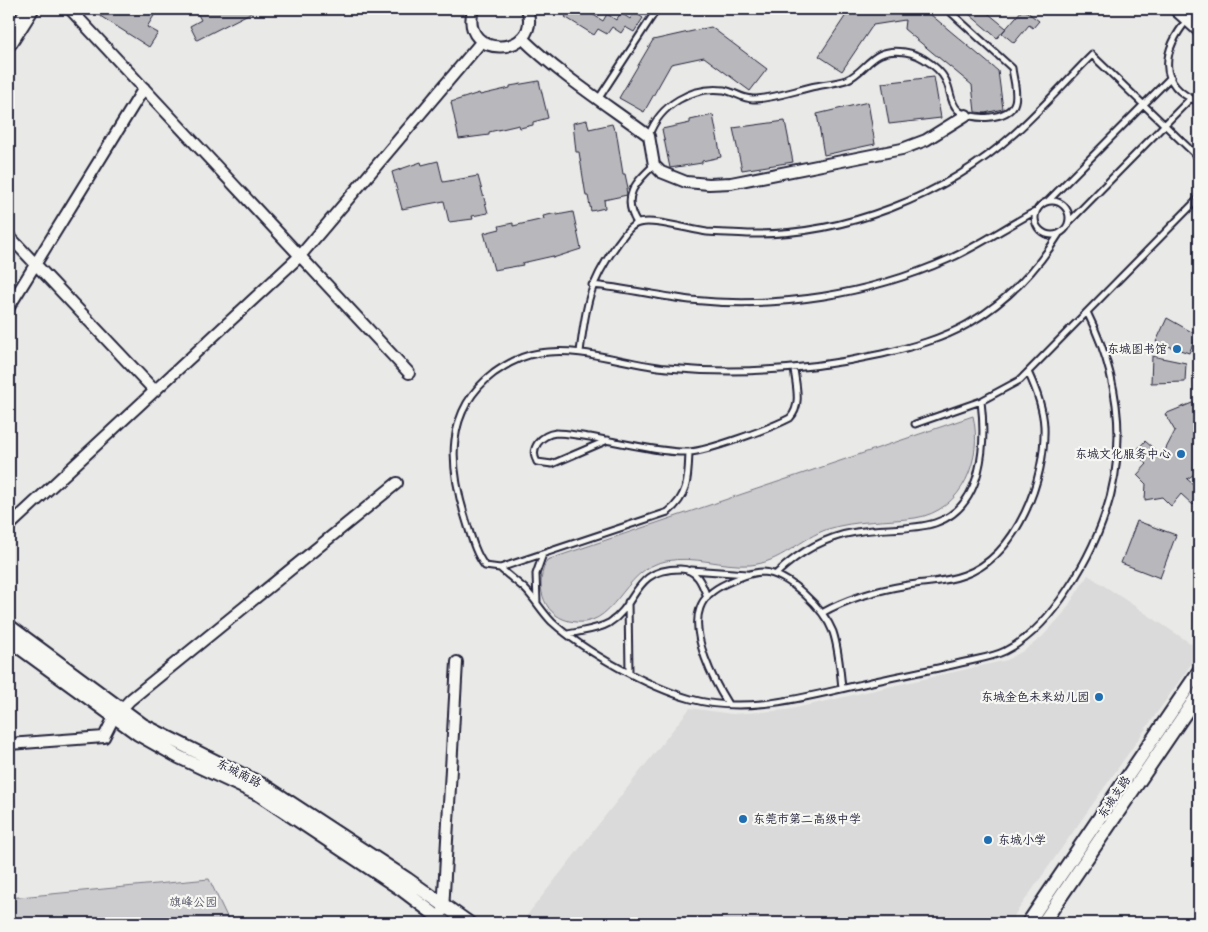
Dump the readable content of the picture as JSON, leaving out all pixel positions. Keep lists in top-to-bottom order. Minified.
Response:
{"streets":{"street":["东城南路","东城支路"]},"parks":["旗峰公园"],"places":["东城图书馆","东城文化服务中心","东城金色未来幼儿园","东莞市第二高级中学","东城小学"]}
